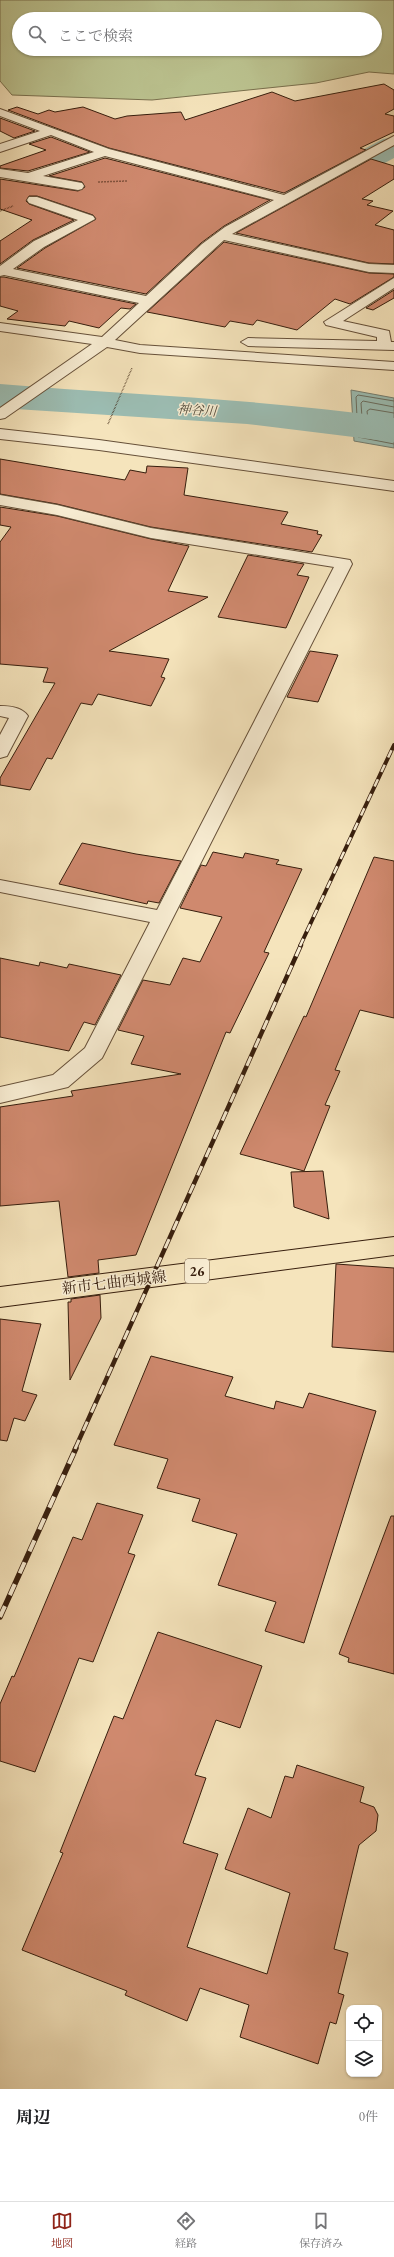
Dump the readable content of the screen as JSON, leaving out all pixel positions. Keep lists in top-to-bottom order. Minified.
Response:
{"streets":{"main road":["26","新市七曲西城線"]},"water":["神谷川"],"page":{"search":"ここで検索","heading":["周辺","0件"],"nav":["地図","経路","保存済み"]}}
